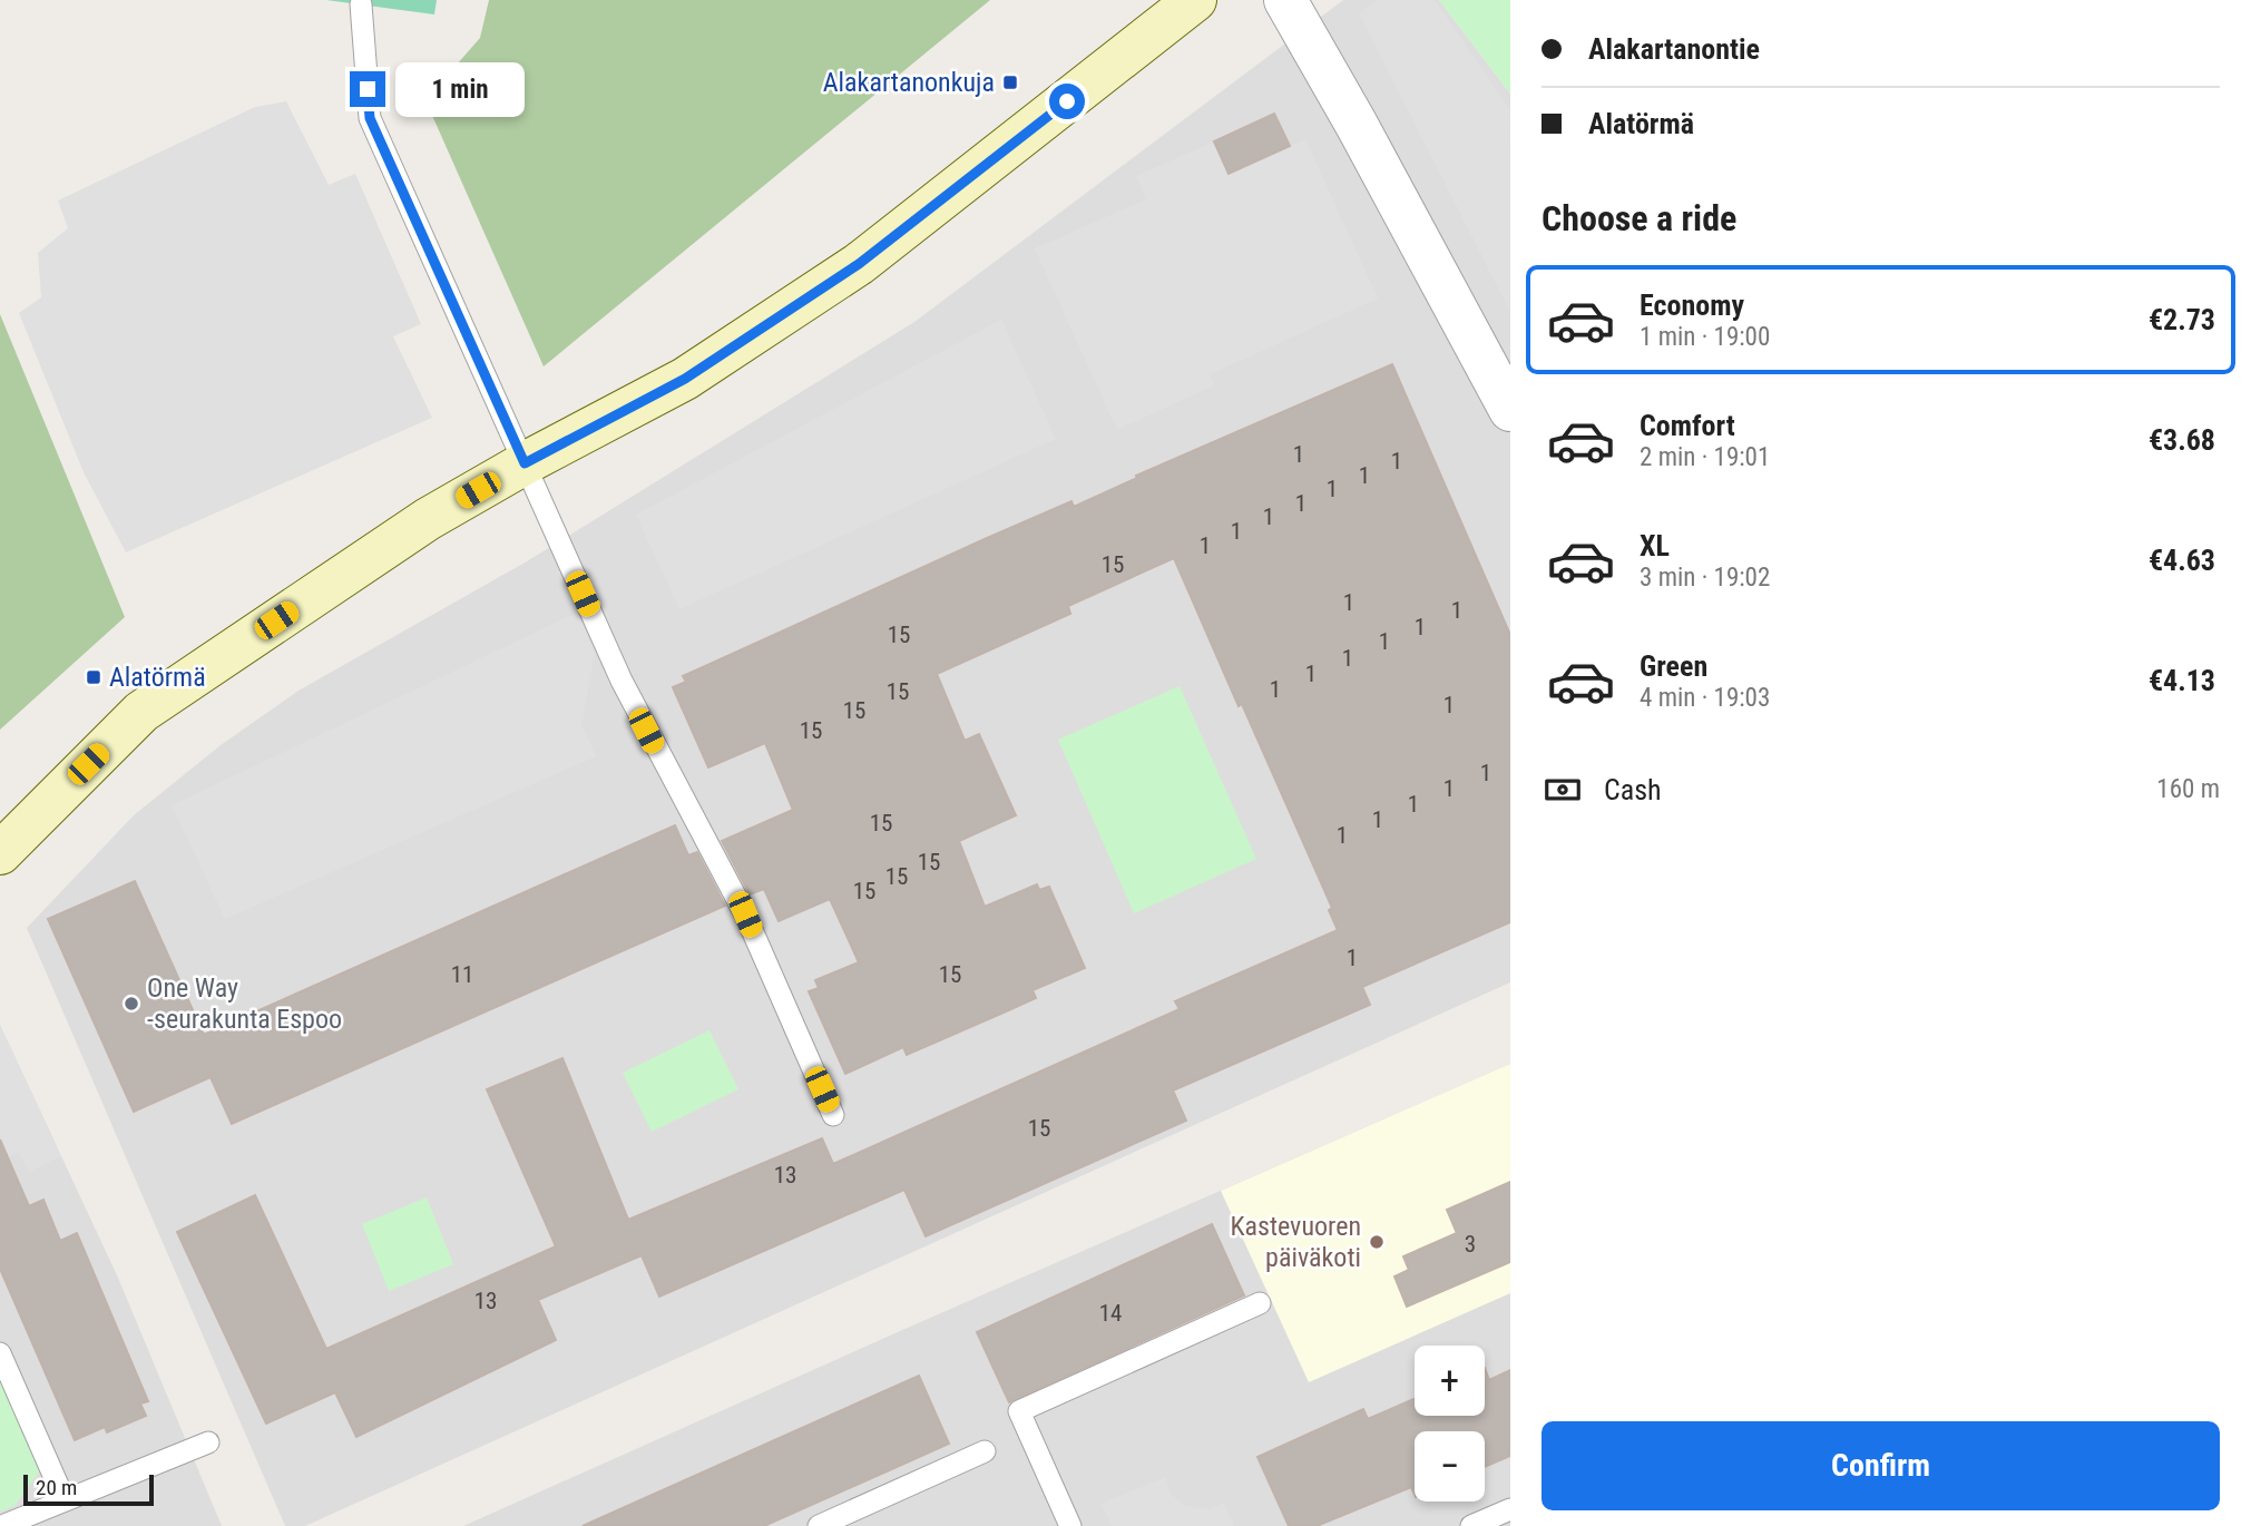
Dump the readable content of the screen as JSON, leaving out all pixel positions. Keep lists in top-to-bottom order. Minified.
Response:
{"places":{"transit":["Alakartanonkuja","Alatörmä"],"other":["One Way -seurakunta Espoo","Kastevuoren päiväkoti"]},"house_numbers":["1","1","1","1","1","1","1","1","15","1","1","1","15","1","1","1","1","15","1","15","15","1","1","1","1","15","1","15","15","15","1","11","15","15","13","3","13","14"],"scale_bar":"20 m","page":{"banner":["Alakartanontie","Alatörmä"],"bubble":"1 min","heading":"Choose a ride","list":[{"name":"Economy","note":"1 min · 19:00","value":"€2.73"},{"name":"Comfort","note":"2 min · 19:01","value":"€3.68"},{"name":"XL","note":"3 min · 19:02","value":"€4.63"},{"name":"Green","note":"4 min · 19:03","value":"€4.13"}],"pay":["Cash","160 m"],"map_buttons":["+","−"],"buttons":"Confirm","scale":"20 m"}}
